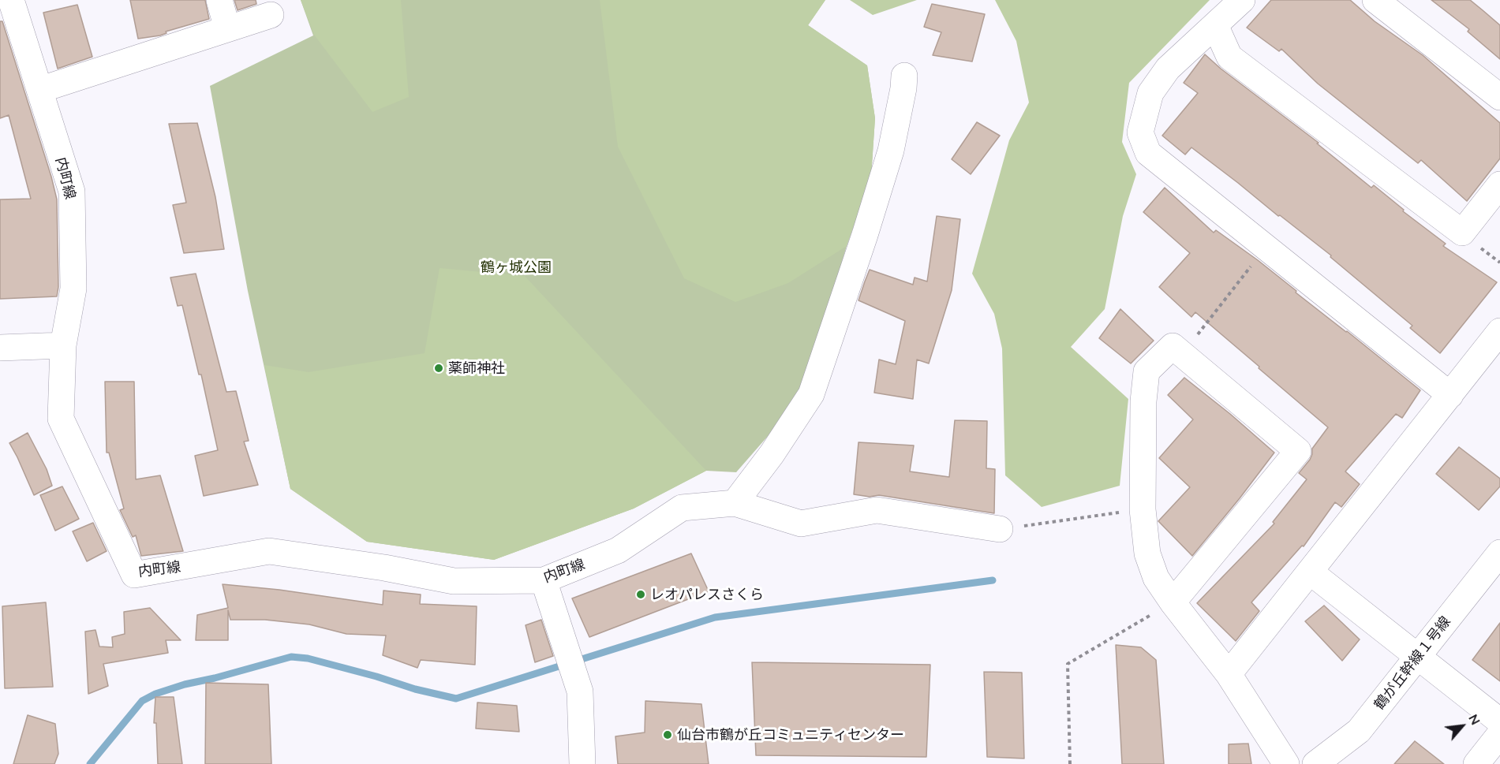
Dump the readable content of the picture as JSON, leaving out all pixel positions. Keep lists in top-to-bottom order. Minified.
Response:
{"streets":{"street":["内町線","鶴が丘幹線１号線"]},"parks":["鶴ヶ城公園"],"places":["薬師神社","レオパレスさくら","仙台市鶴が丘コミュニティセンター"],"north":"top right"}
